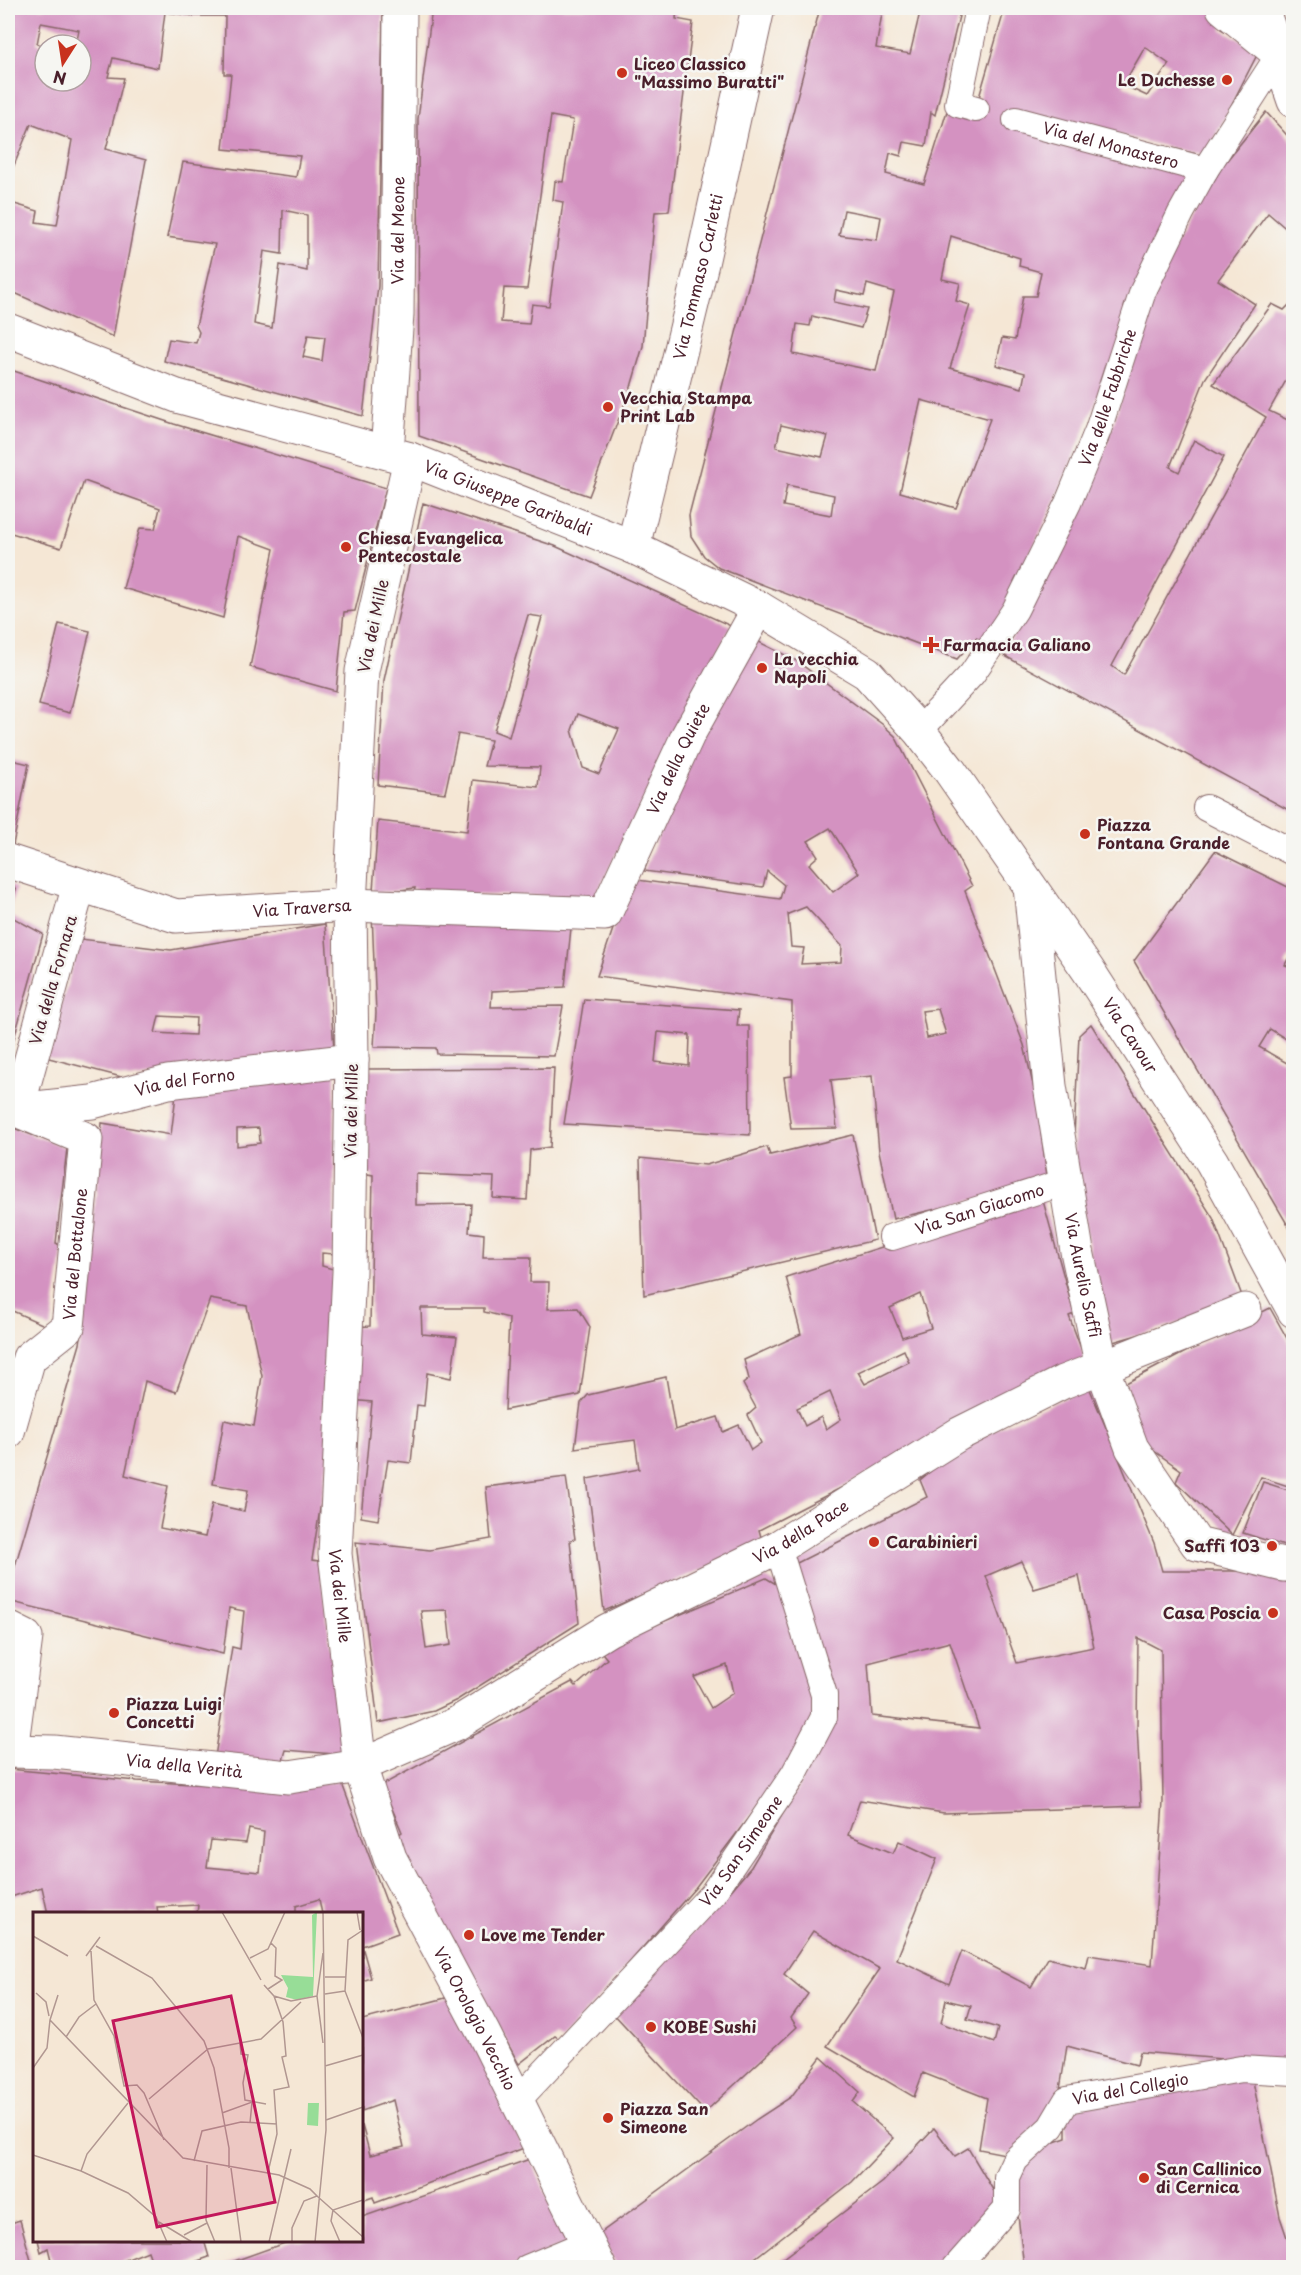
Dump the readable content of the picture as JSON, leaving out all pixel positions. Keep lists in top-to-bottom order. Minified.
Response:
{"streets":{"street":["Via del Meone","Via Tommaso Carletti","Via Giuseppe Garibaldi","Via dei Mille","Via della Quiete","Via Traversa","Via della Fornara","Via Cavour","Via del Forno","Via del Bottalone","Via Aurelio Saffi","Via della Pace","Via della Verità","Via Orologio Vecchio"],"lane":["Via del Monastero","Via delle Fabbriche","Via San Giacomo","Via San Simeone","Via del Collegio"]},"crossings":[["Via del Monastero","Via delle Fabbriche"],["Via del Meone","Via Giuseppe Garibaldi"],["Via del Meone","Via dei Mille"],["Via Tommaso Carletti","Via Giuseppe Garibaldi"],["Via delle Fabbriche","Via Giuseppe Garibaldi"],["Via Giuseppe Garibaldi","Via dei Mille"],["Via Giuseppe Garibaldi","Via della Quiete"],["Via Giuseppe Garibaldi","Via Cavour"],["Via dei Mille","Via Traversa"],["Via dei Mille","Via del Forno"],["Via dei Mille","Via della Pace"],["Via dei Mille","Via della Verità"],["Via dei Mille","Via Orologio Vecchio"],["Via della Quiete","Via Traversa"],["Via Traversa","Via della Fornara"],["Via della Fornara","Via del Forno"],["Via della Fornara","Via del Bottalone"],["Via Cavour","Via Aurelio Saffi"],["Via del Forno","Via del Bottalone"],["Via San Giacomo","Via Aurelio Saffi"],["Via Aurelio Saffi","Via della Pace"],["Via della Pace","Via della Verità"],["Via della Pace","Via San Simeone"],["Via della Pace","Via Orologio Vecchio"],["Via della Verità","Via Orologio Vecchio"],["Via San Simeone","Via Orologio Vecchio"]],"places":{"other":["Liceo Classico \"Massimo Buratti\"","Le Duchesse","Vecchia Stampa Print Lab","Chiesa Evangelica Pentecostale","La vecchia Napoli","Piazza Fontana Grande","Carabinieri","Saffi 103","Casa Poscia","Piazza Luigi Concetti","Love me Tender","KOBE Sushi","Piazza San Simeone","San Callinico di Cernica"],"health":["Farmacia Galiano"]},"north":"bottom"}
